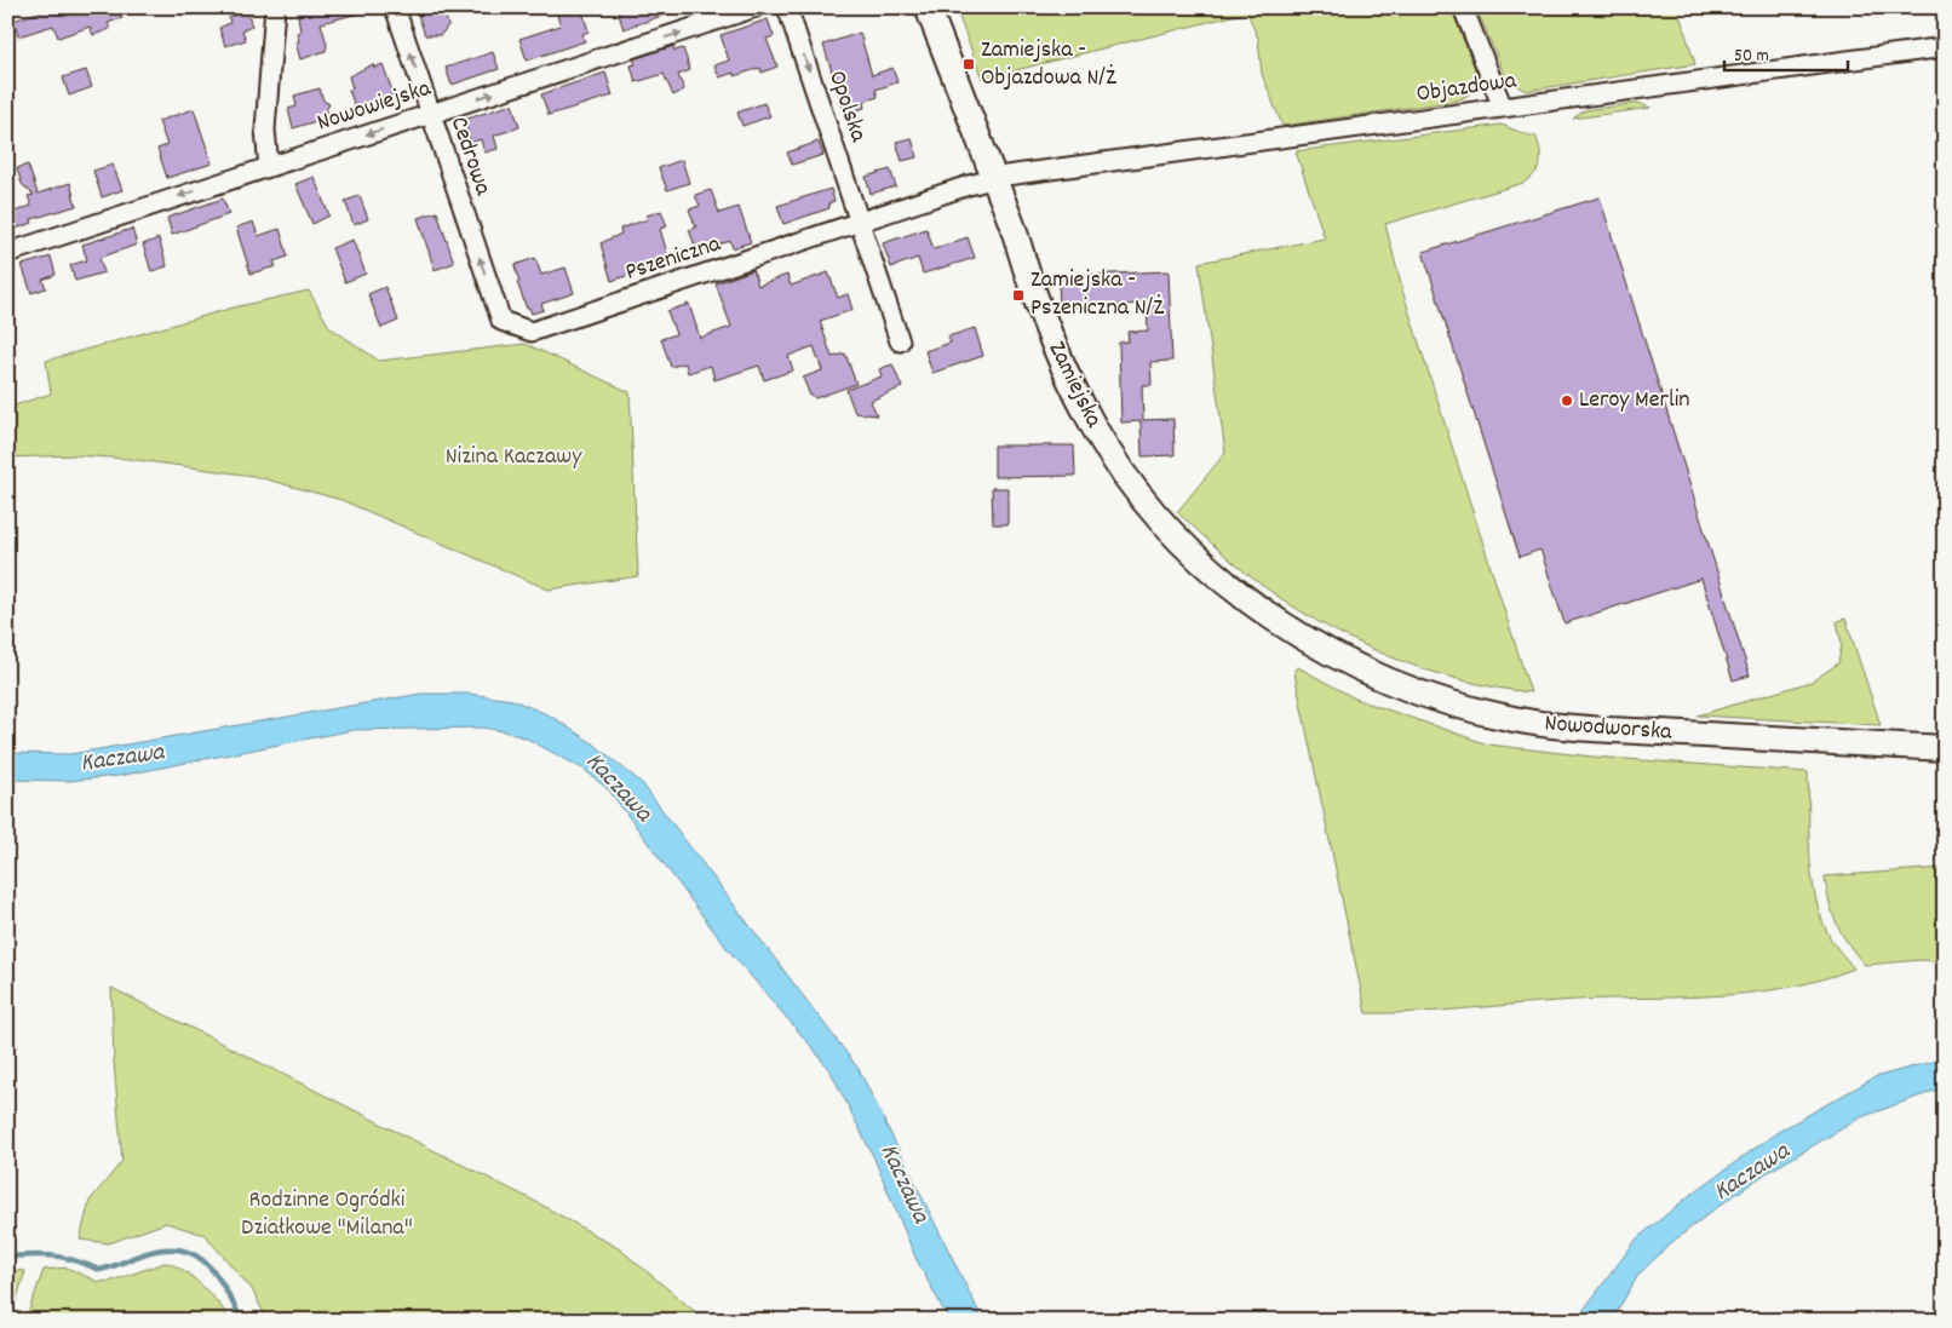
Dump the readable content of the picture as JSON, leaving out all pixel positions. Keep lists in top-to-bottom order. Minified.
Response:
{"streets":{"street":["Objazdowa","Nowowiejska","Opolska","Cedrowa","Pszeniczna","Zamiejska","Nowodworska"]},"crossings":[["Objazdowa","Pszeniczna"],["Objazdowa","Zamiejska"],["Nowowiejska","Cedrowa"],["Opolska","Pszeniczna"],["Cedrowa","Pszeniczna"],["Pszeniczna","Zamiejska"],["Zamiejska","Nowodworska"]],"one_way":["Opolska","Cedrowa"],"water":["Kaczawa"],"parks":["Nizina Kaczawy","Rodzinne Ogródki Działkowe \"Milana\""],"places":{"transit":["Zamiejska - Objazdowa N/Ż","Zamiejska - Pszeniczna N/Ż"],"other":["Leroy Merlin"]},"scale_bar":"50 m"}
